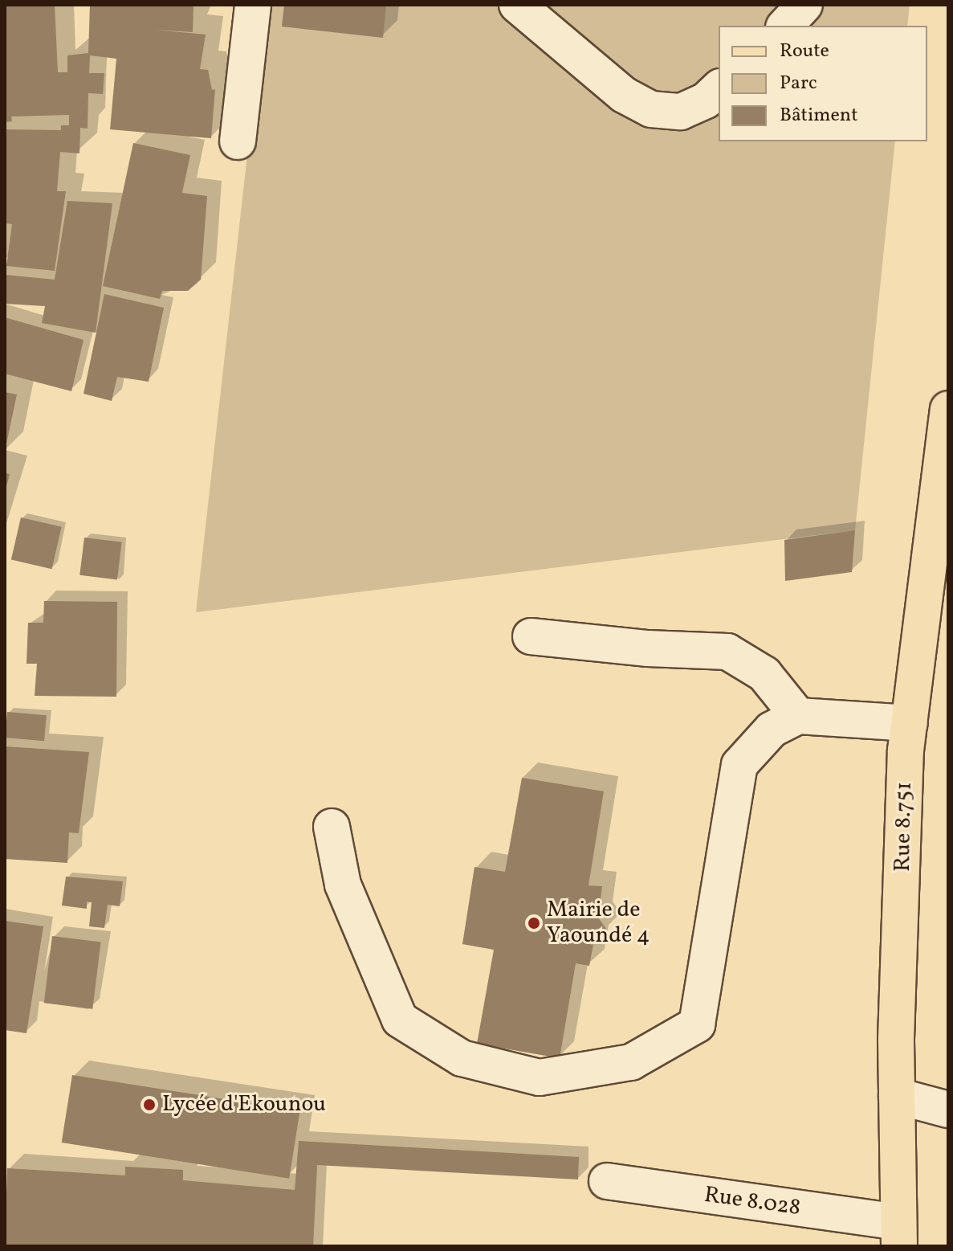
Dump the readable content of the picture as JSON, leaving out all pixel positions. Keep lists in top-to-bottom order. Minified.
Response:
{"streets":{"main road":["Rue 8.751"],"street":["Rue 8.028"]},"crossings":[["Rue 8.751","Rue 8.028"]],"places":["Mairie de Yaoundé 4","Lycée d'Ekounou"],"legend":["Route","Parc","Bâtiment"]}
